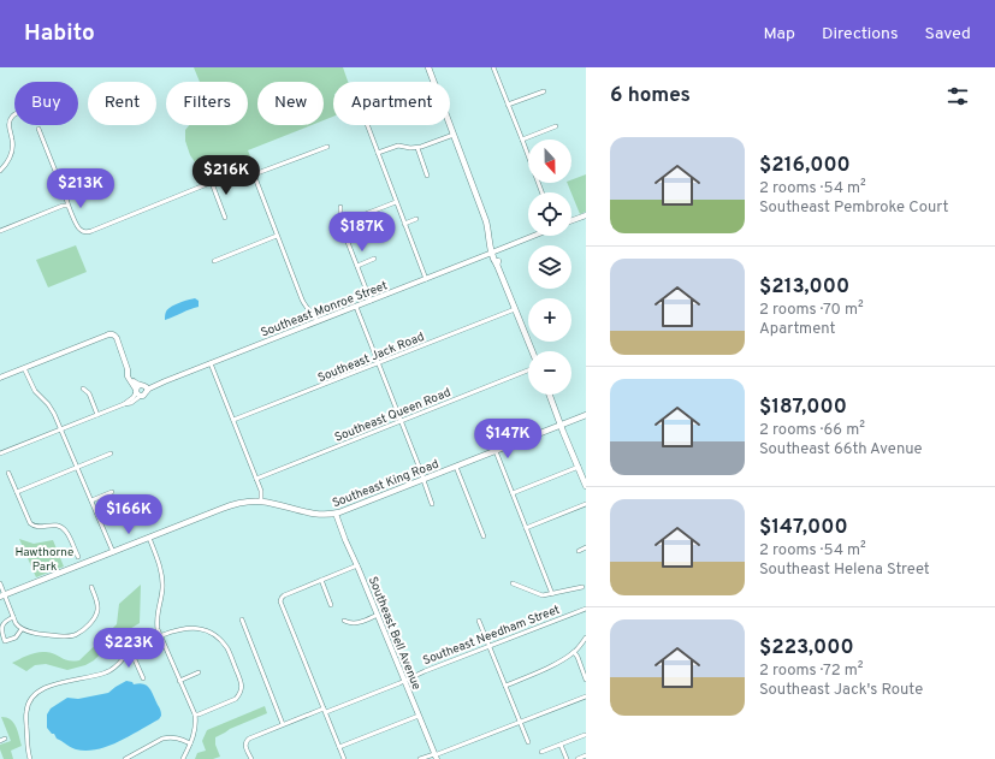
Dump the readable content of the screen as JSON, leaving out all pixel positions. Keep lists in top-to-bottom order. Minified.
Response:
{"streets":{"main road":["Southeast King Road"],"street":["Southeast Monroe Street","Southeast Jack Road","Southeast Queen Road","Southeast Bell Avenue","Southeast Needham Street"]},"crossings":[["Southeast King Road","Southeast Bell Avenue"],["Southeast Bell Avenue","Southeast Needham Street"]],"parks":["Hawthorne Park"],"north":"bottom","page":{"header":"Habito","nav":["Map","Directions","Saved"],"heading":"6 homes","chip":["Buy","Rent","Filters","New","Apartment"],"list":[{"name":"$216,000","note":"2 rooms · 54 m² · Southeast Pembroke Court"},{"name":"$213,000","note":"2 rooms · 70 m² · Apartment"},{"name":"$187,000","note":"2 rooms · 66 m² · Southeast 66th Avenue"},{"name":"$147,000","note":"2 rooms · 54 m² · Southeast Helena Street"},{"name":"$223,000","note":"2 rooms · 72 m² · Southeast Jack's Route"}],"map_buttons":["+","−"],"price":["$216K","$213K","$187K","$147K","$166K","$223K"]}}
